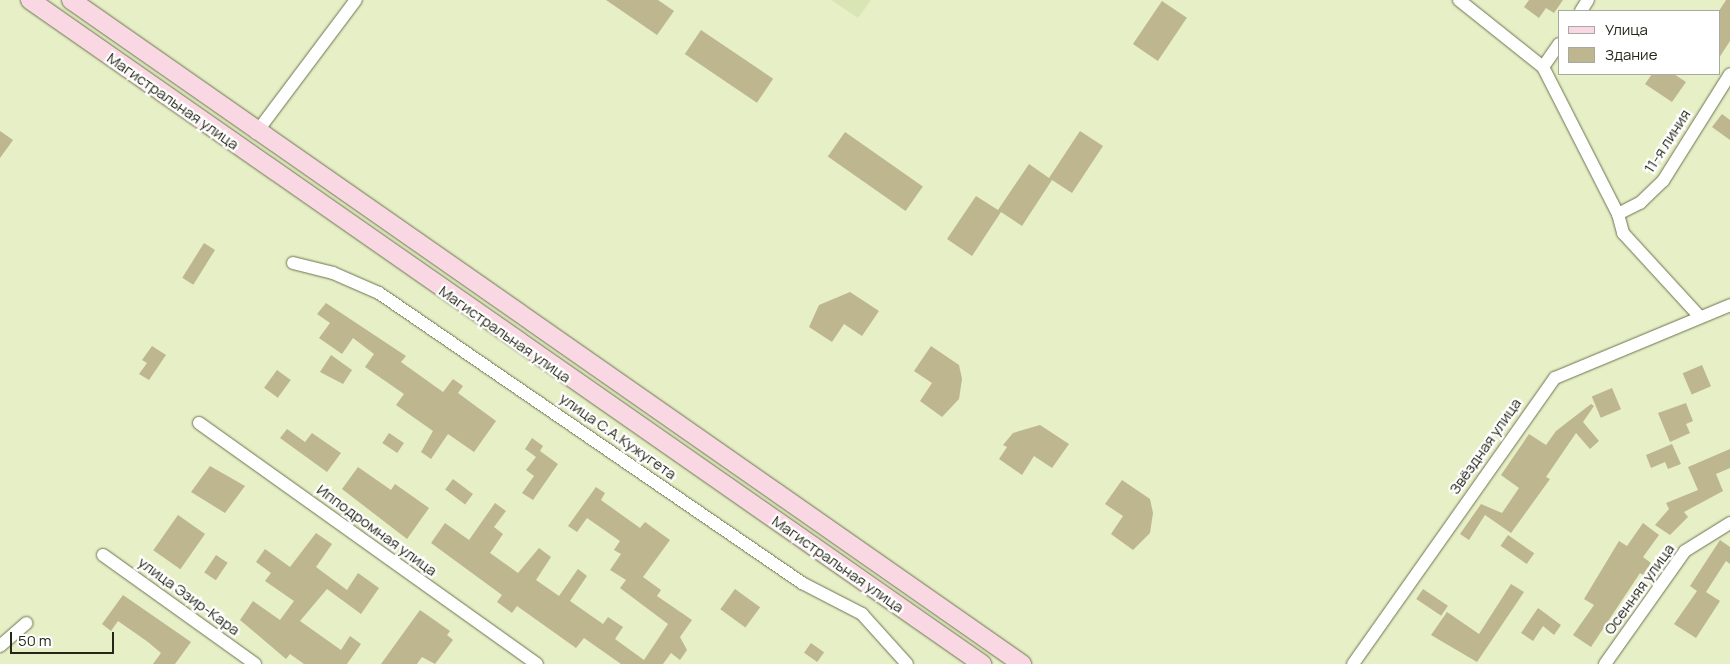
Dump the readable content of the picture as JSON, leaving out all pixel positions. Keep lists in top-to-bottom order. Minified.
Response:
{"streets":{"main road":["Магистральная улица"],"street":["11-я линия","улица С.А.Кужугета","Звёздная улица","Ипподромная улица","Осенняя улица","улица Эзир-Кара"]},"legend":["Улица","Здание"],"scale_bar":"50 m"}
